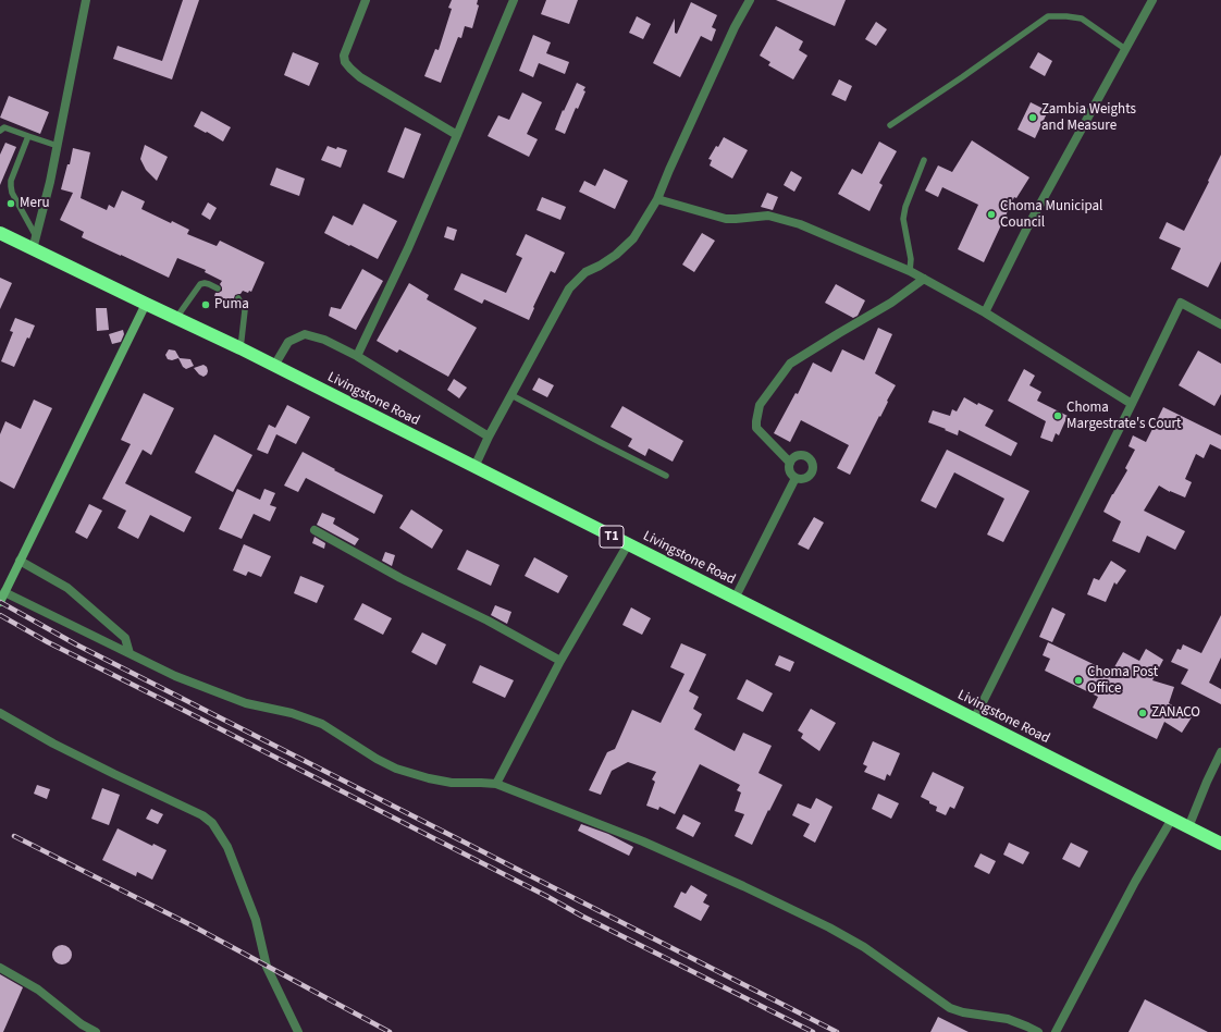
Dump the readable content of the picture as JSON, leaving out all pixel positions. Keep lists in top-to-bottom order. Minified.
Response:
{"streets":{"highway":["Livingstone Road","T1"]},"places":["Zambia Weights and Measure","Meru","Choma Municipal Council","Puma","Choma Margestrate's Court","Choma Post Office","ZANACO"]}
